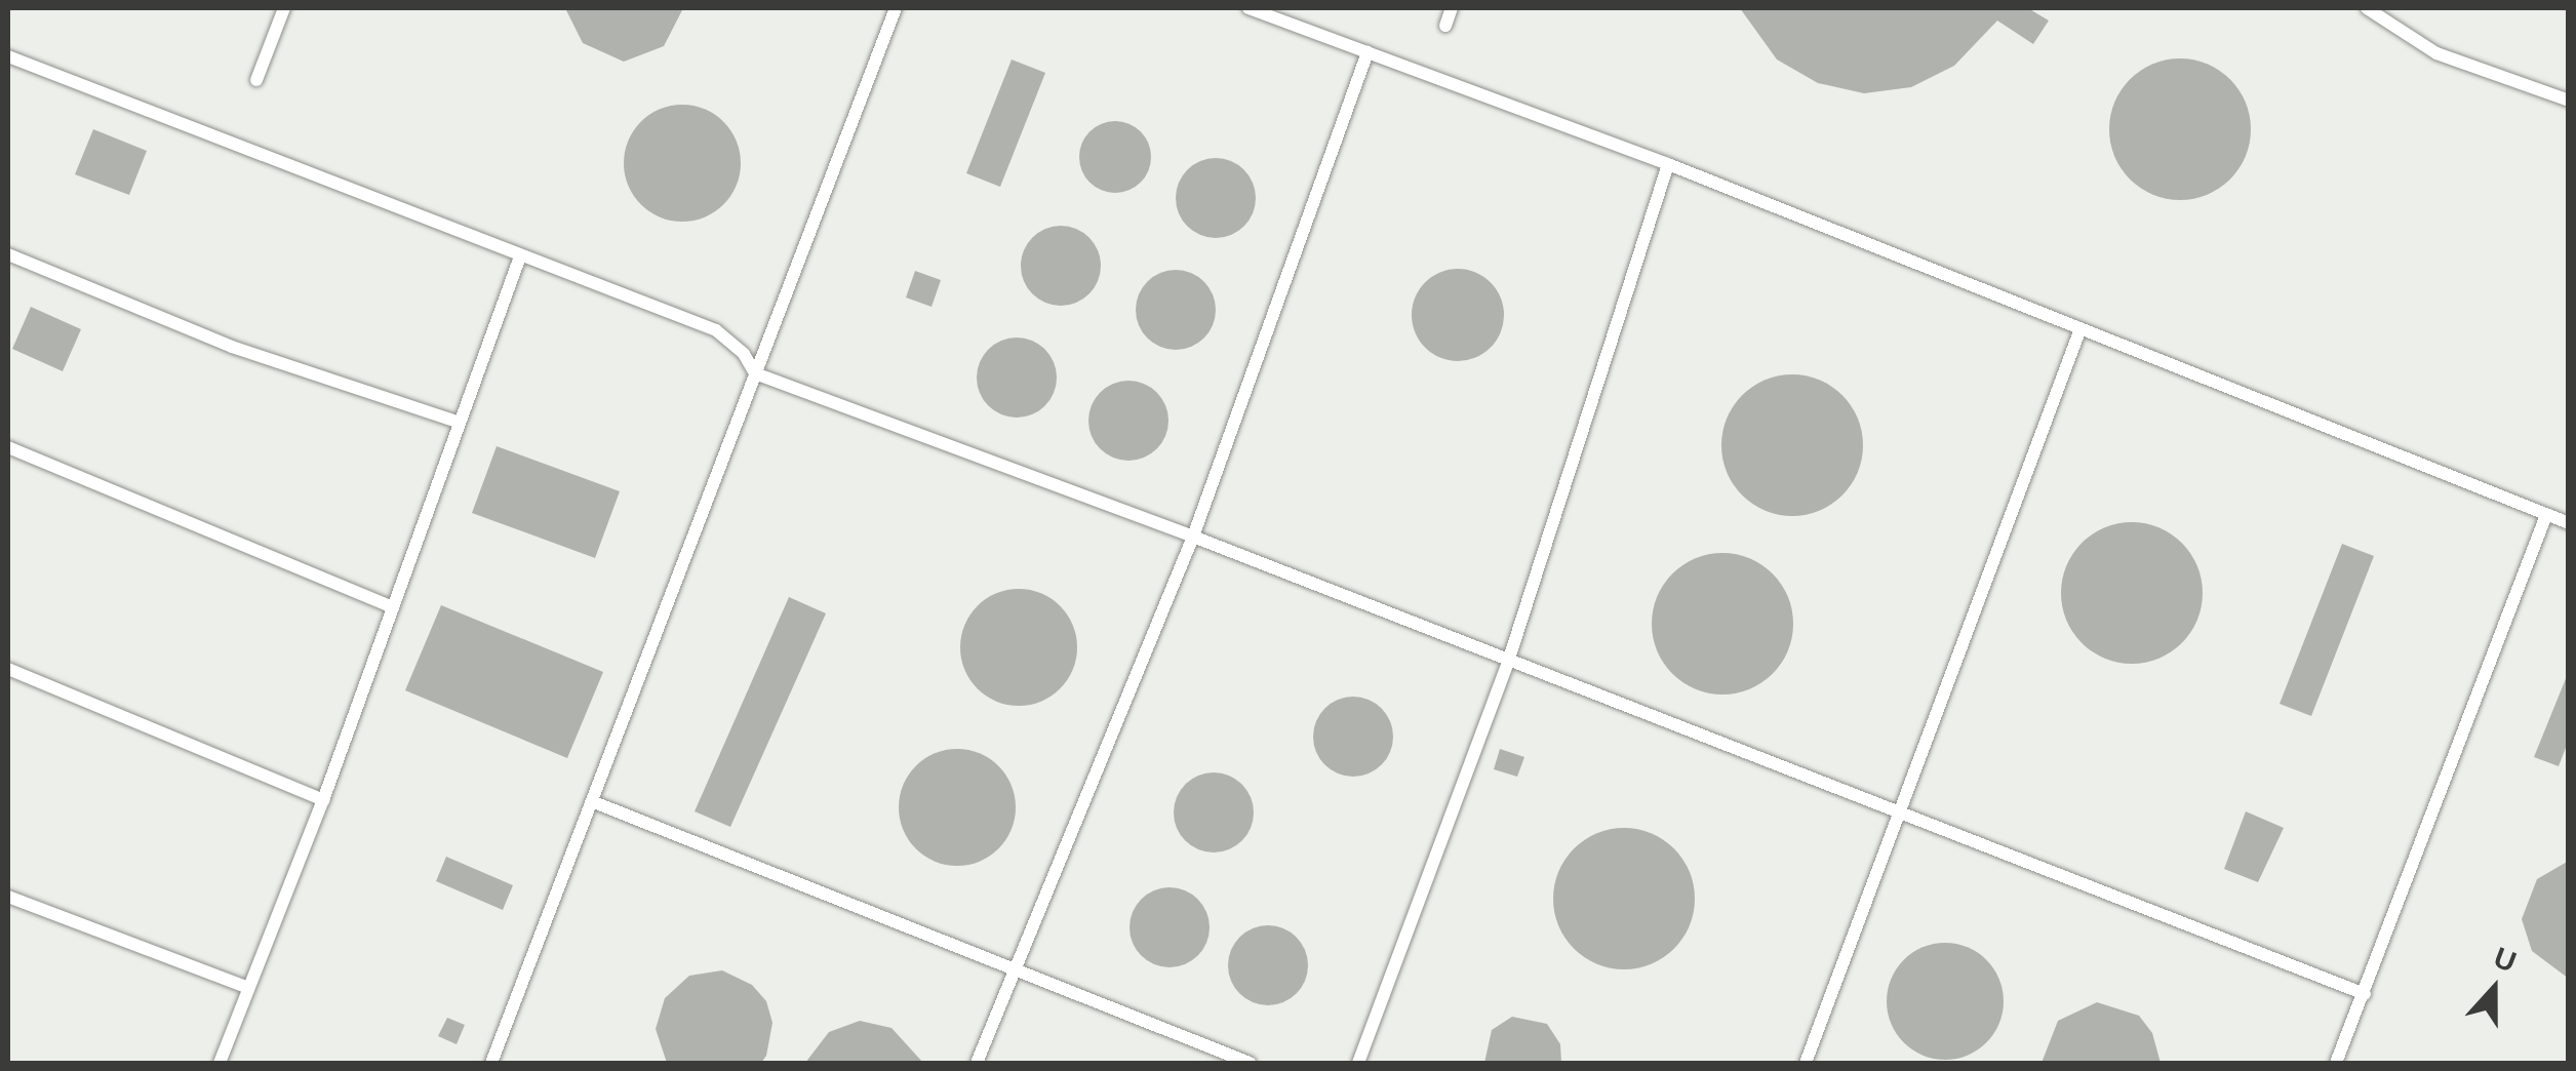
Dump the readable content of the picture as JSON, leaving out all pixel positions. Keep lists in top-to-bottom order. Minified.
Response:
{"north":"top"}
